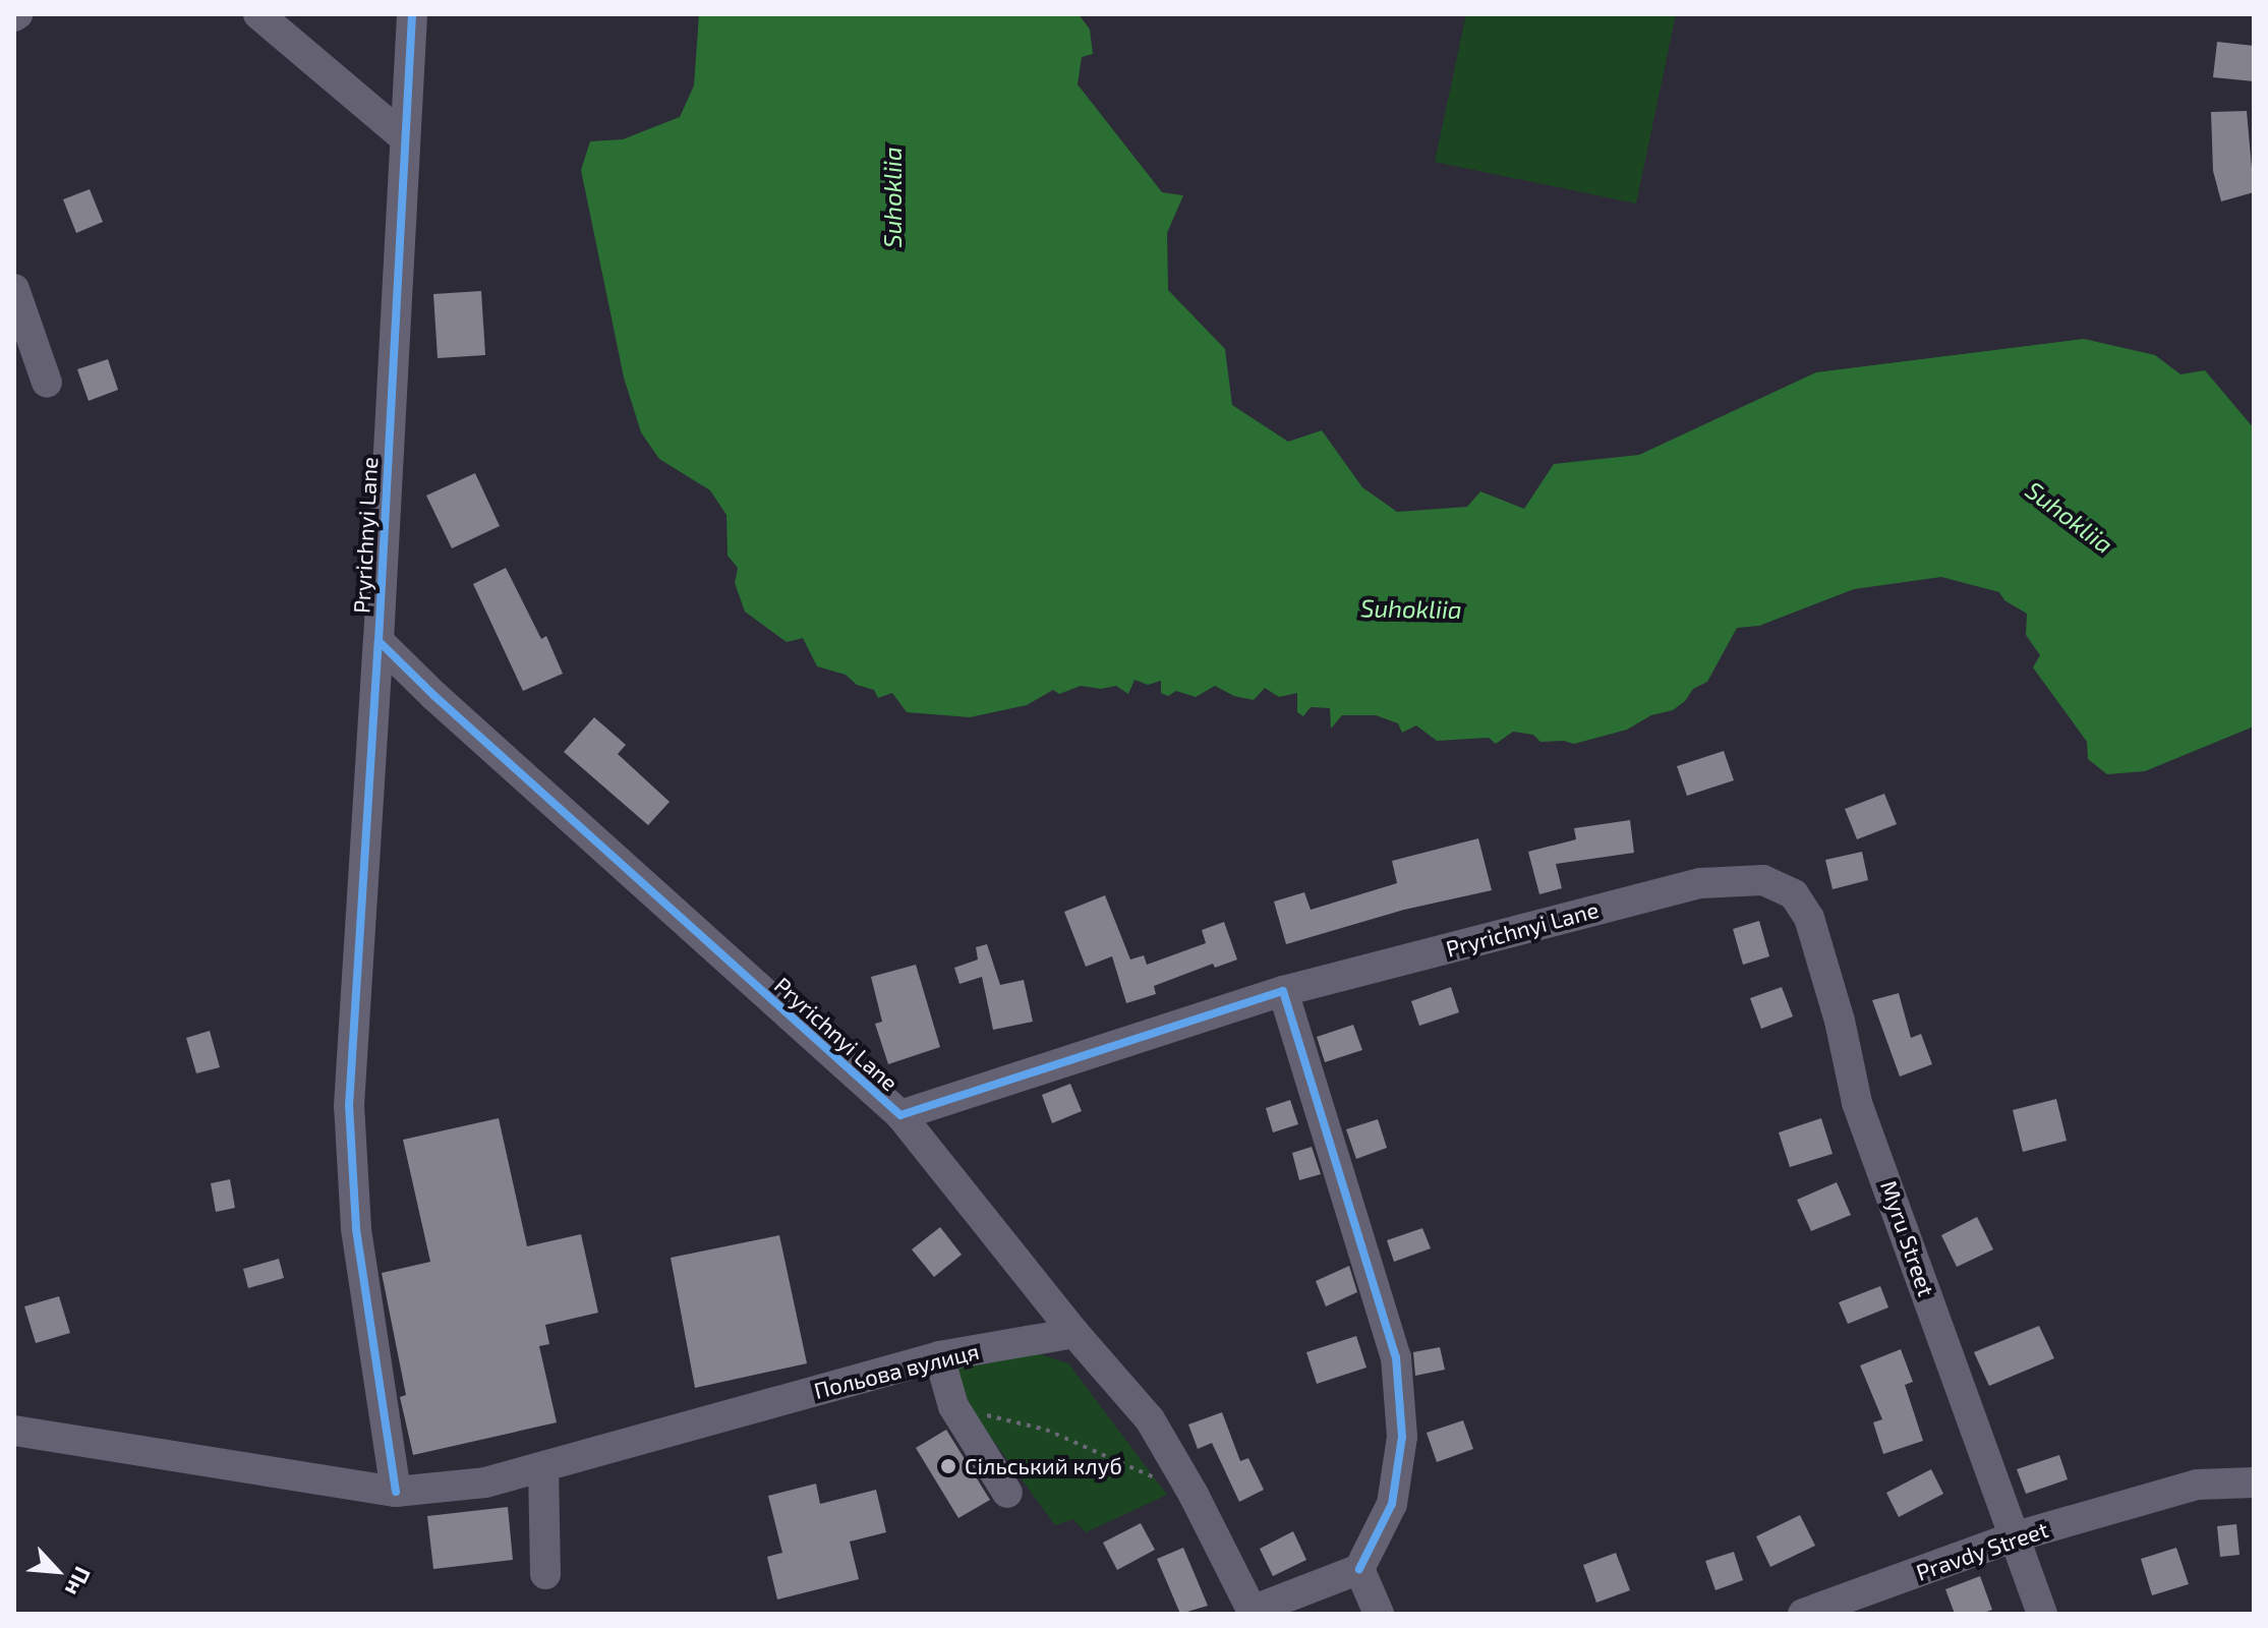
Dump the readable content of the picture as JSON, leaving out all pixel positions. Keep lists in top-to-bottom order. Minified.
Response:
{"streets":{"street":["Pryrichnyi Lane","Myru Street","Польова вулиця","Pravdy Street"]},"crossings":[["Pryrichnyi Lane","Myru Street"],["Myru Street","Pravdy Street"]],"water":["Suhokliia"],"places":["Сільський клуб"],"north":"bottom right"}
